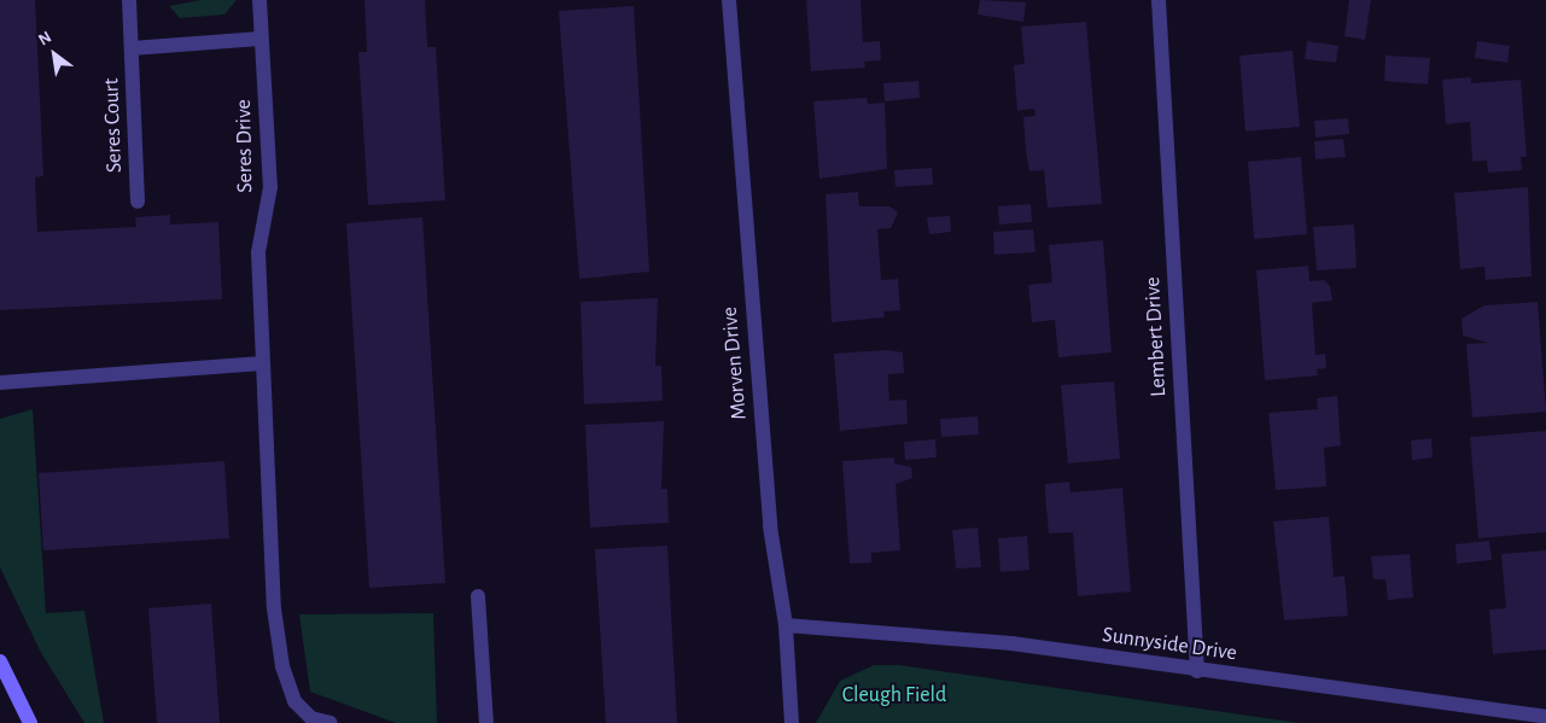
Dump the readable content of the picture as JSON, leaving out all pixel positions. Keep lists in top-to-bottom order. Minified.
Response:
{"streets":{"street":["Seres Court","Seres Drive","Lembert Drive","Morven Drive","Sunnyside Drive"]},"crossings":[["Seres Court","Seres Drive"],["Lembert Drive","Sunnyside Drive"],["Morven Drive","Sunnyside Drive"]],"parks":["Cleugh Field"],"north":"top left"}
